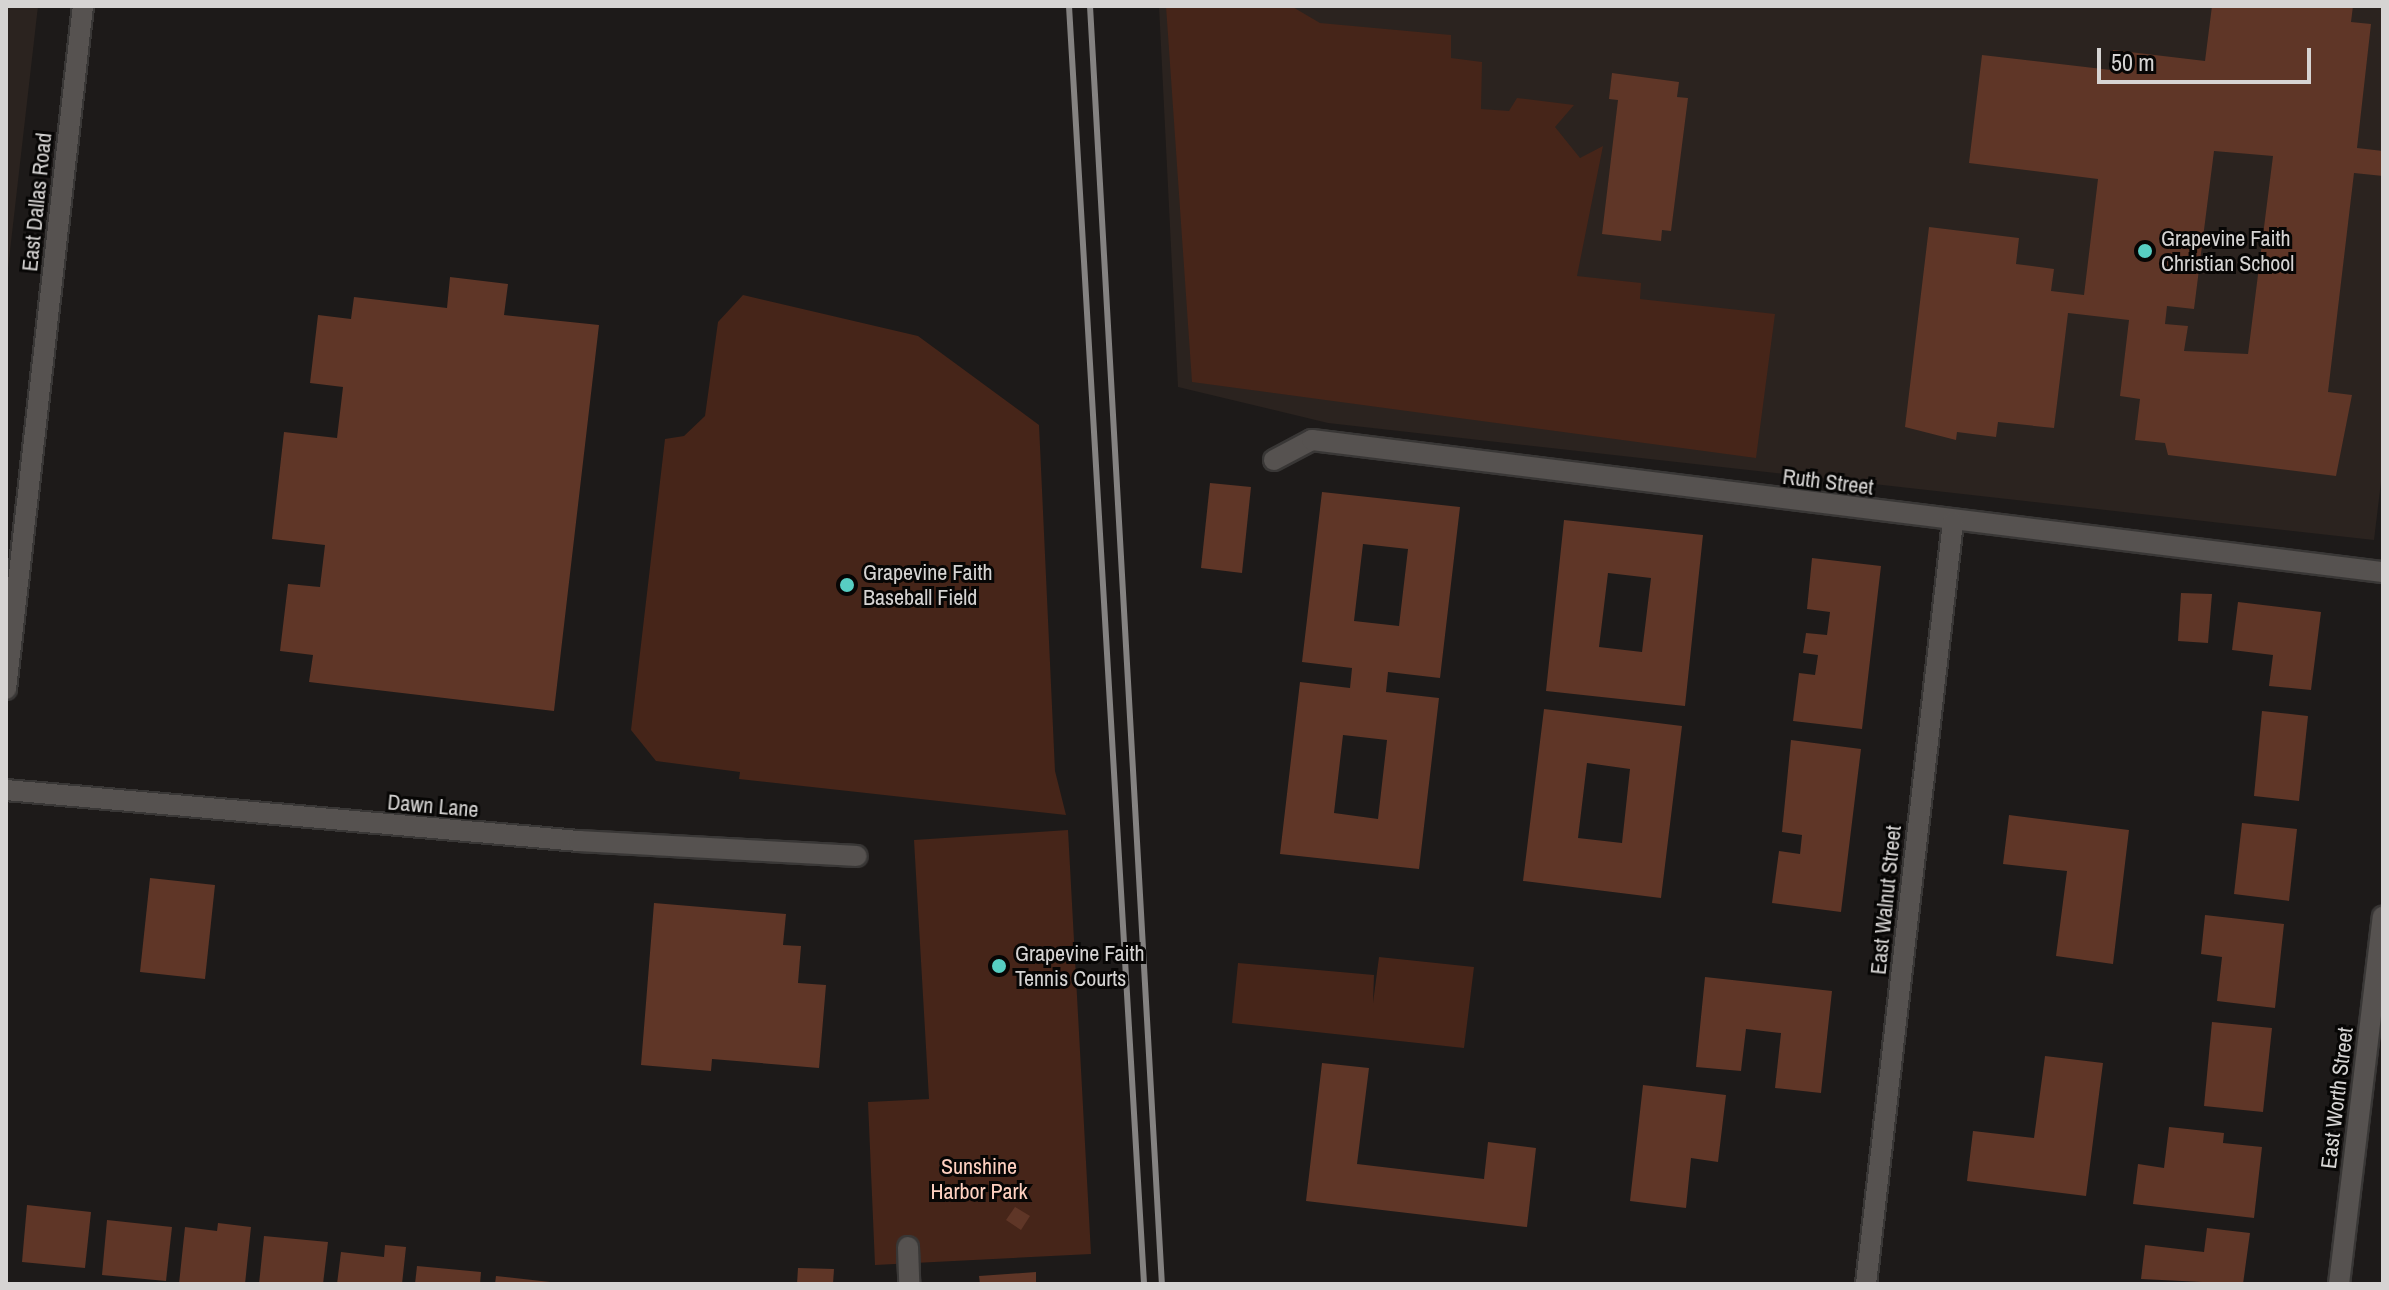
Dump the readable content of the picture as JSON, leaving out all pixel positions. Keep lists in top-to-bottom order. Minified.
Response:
{"streets":{"street":["East Dallas Road","Ruth Street","Dawn Lane","East Walnut Street","East Worth Street"]},"crossings":[["Ruth Street","East Walnut Street"]],"parks":["Sunshine Harbor Park"],"places":["Grapevine Faith Christian School","Grapevine Faith Baseball Field","Grapevine Faith Tennis Courts"],"scale_bar":"50 m"}
